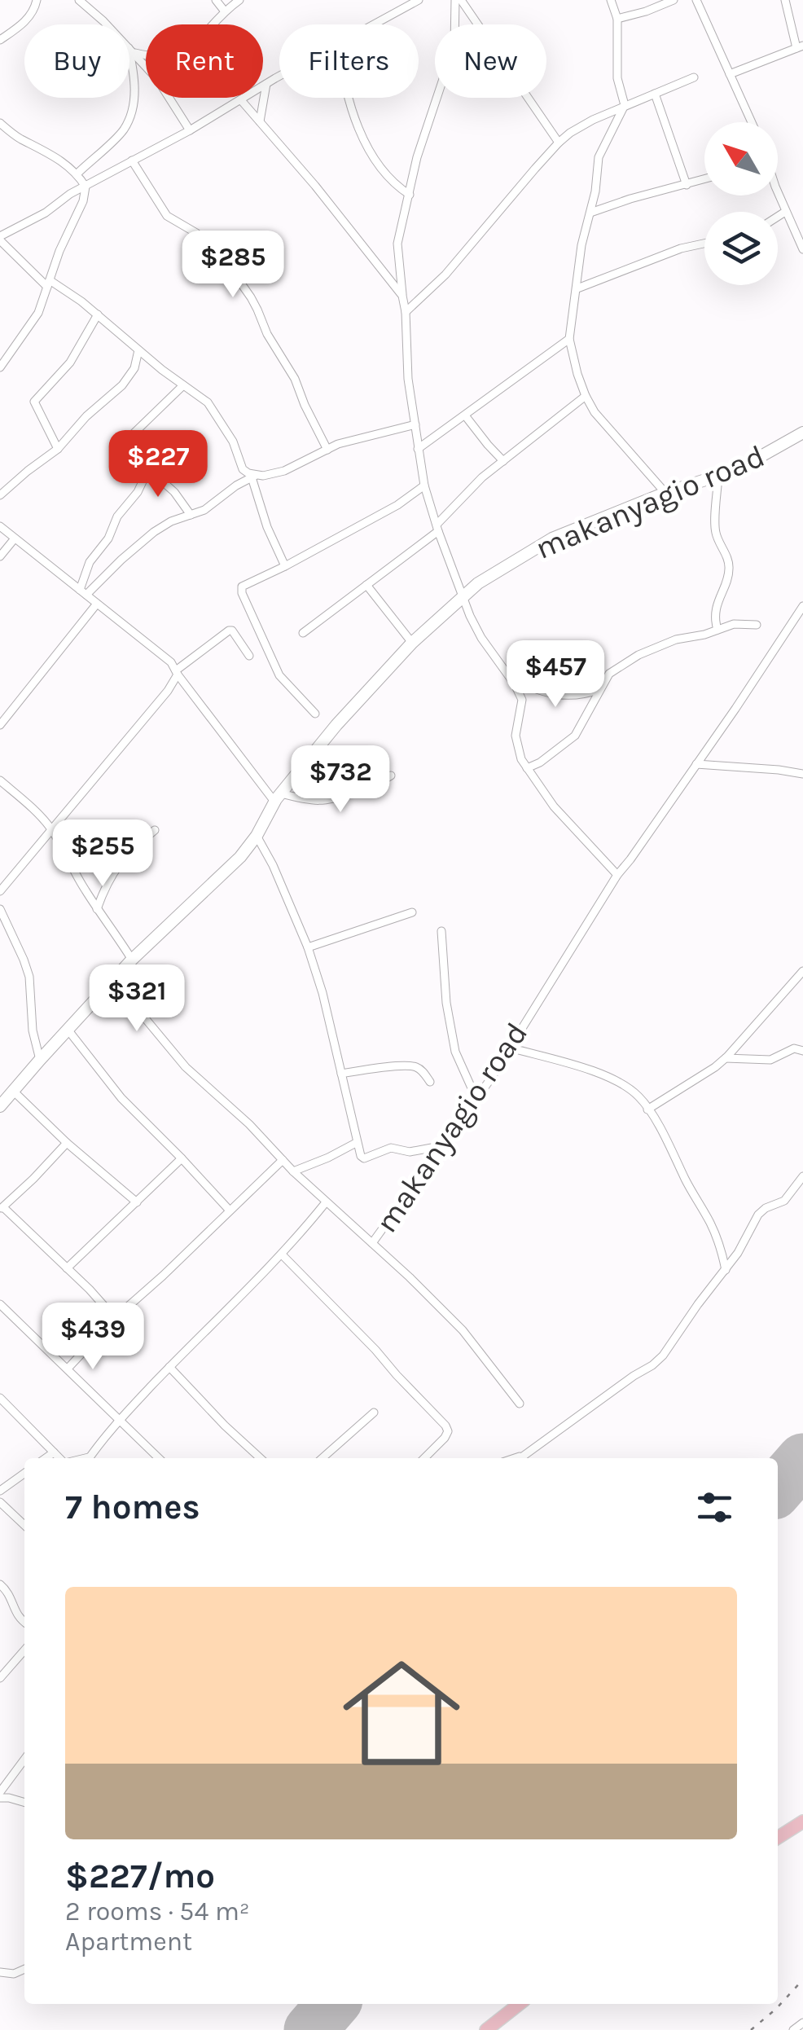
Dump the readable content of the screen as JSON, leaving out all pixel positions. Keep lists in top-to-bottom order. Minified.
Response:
{"streets":{"street":["makanyagio road"]},"north":"top left","page":{"chip":["Buy","Rent","Filters","New"],"price":["$285","$227","$457","$732","$255","$321","$439"],"heading":"7 homes","list":[{"name":"$227/mo","note":"2 rooms · 54 m² · Apartment"}]}}
